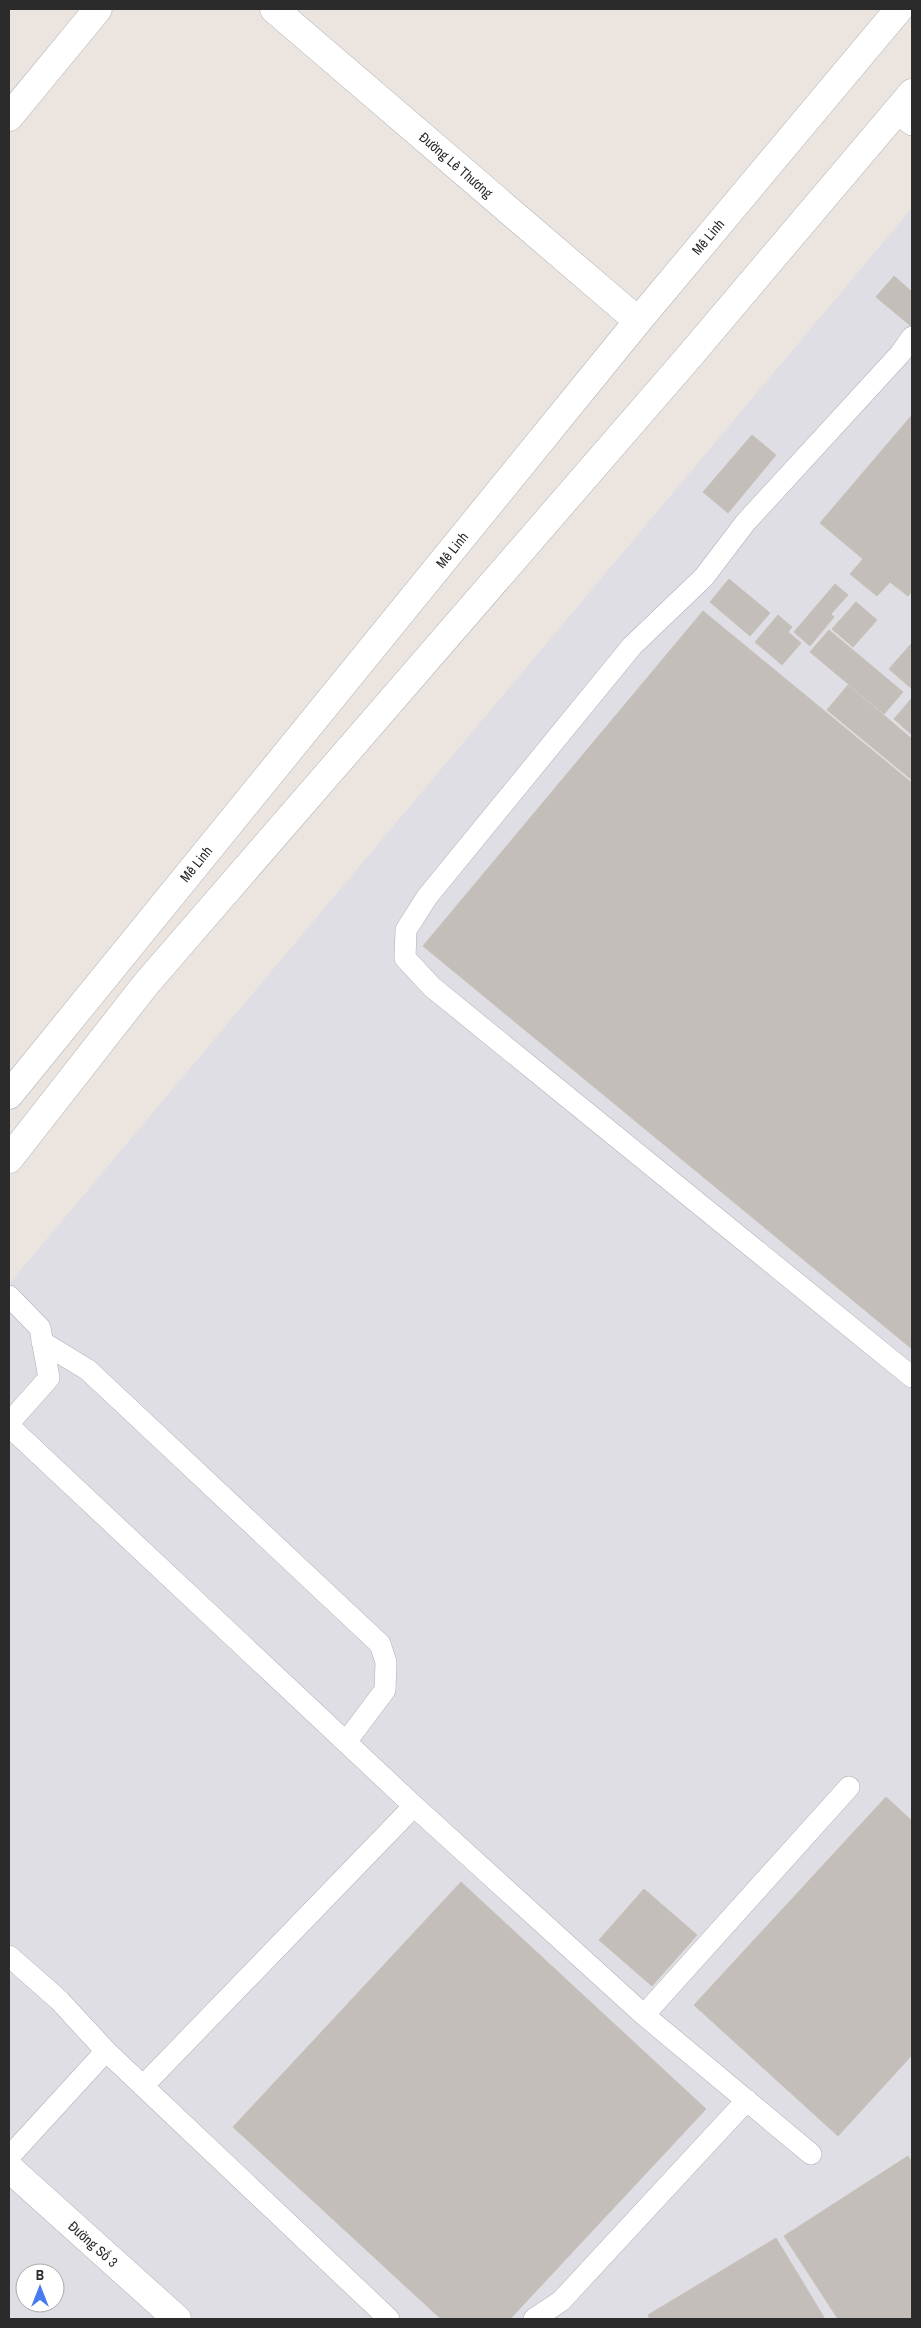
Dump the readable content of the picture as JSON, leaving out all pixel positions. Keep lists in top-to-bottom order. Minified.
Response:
{"streets":{"main road":["Đường Lê Thương","Mê Linh","Đường Số 3"]},"crossings":[["Đường Lê Thương","Mê Linh"]],"north":"top"}
